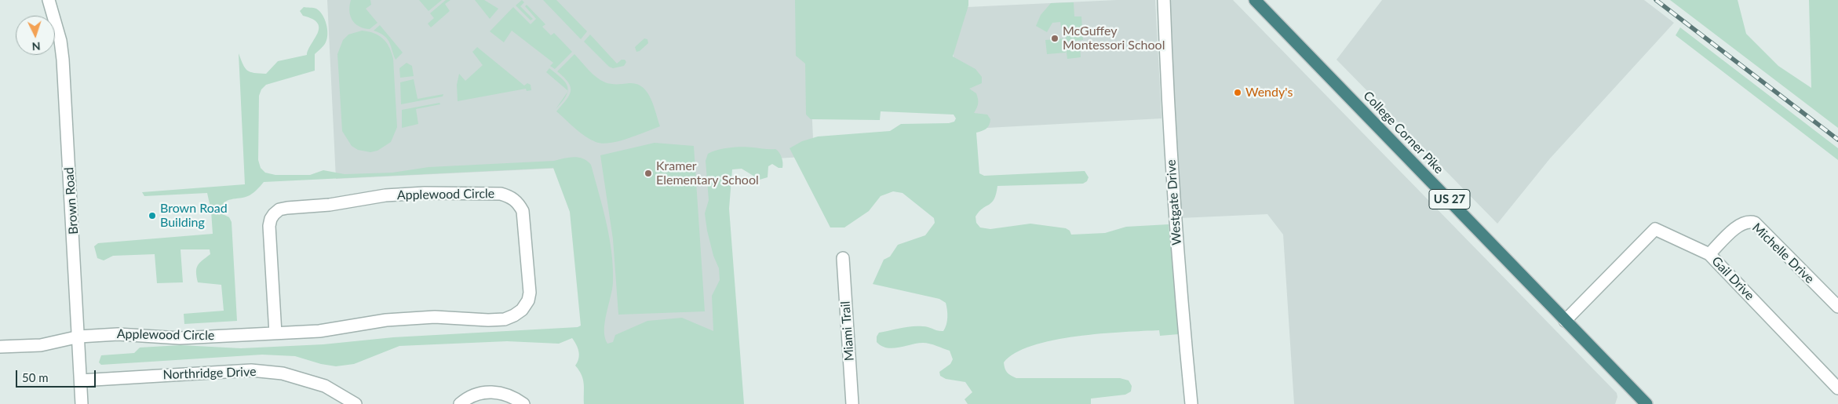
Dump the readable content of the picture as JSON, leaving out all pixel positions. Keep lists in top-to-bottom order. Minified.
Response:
{"streets":{"highway":["College Corner Pike","US 27"],"street":["Applewood Circle","Brown Road","Westgate Drive","Michelle Drive","Gail Drive","Miami Trail","Northridge Drive"]},"crossings":[["College Corner Pike","Gail Drive"],["Applewood Circle","Brown Road"],["Brown Road","Northridge Drive"],["Michelle Drive","Gail Drive"]],"places":["McGuffey Montessori School","Wendy's","Kramer Elementary School","Brown Road Building"],"scale_bar":"50 m","north":"bottom"}
